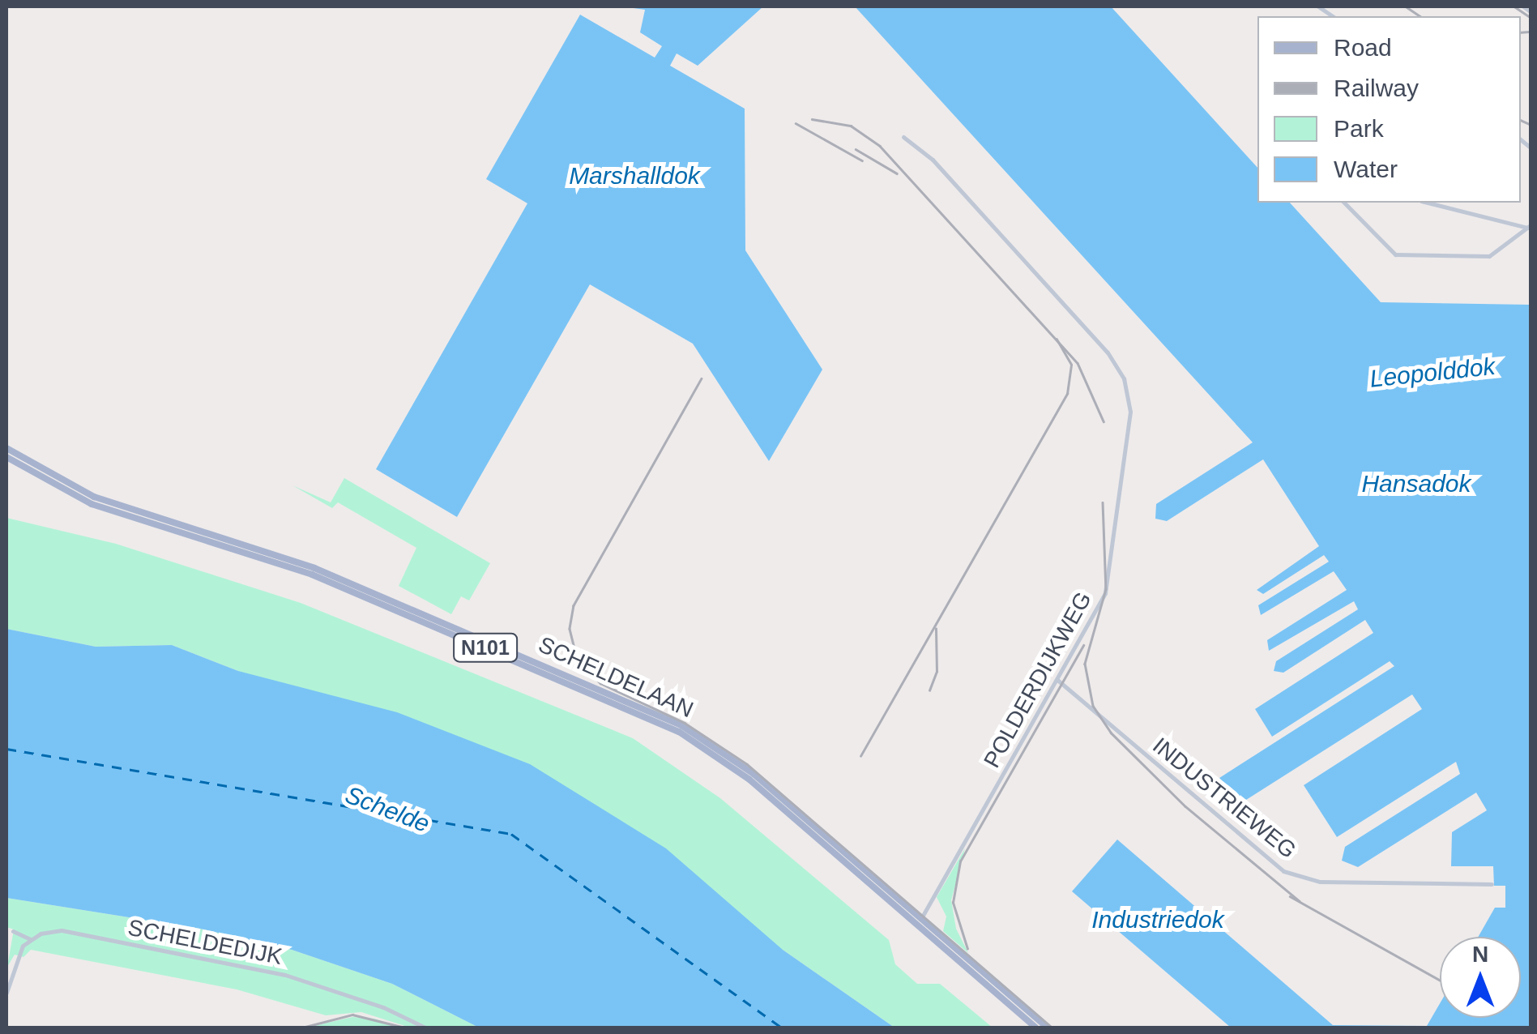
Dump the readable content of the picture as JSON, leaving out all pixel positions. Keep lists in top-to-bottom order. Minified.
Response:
{"streets":{"main road":["N101","SCHELDELAAN"],"street":["POLDERDIJKWEG","INDUSTRIEWEG","SCHELDEDIJK"]},"crossings":[["SCHELDELAAN","POLDERDIJKWEG"],["POLDERDIJKWEG","INDUSTRIEWEG"]],"water":["Marshalldok","Leopolddok","Hansadok","Schelde","Industriedok"],"legend":["Road","Railway","Park","Water"],"north":"top"}
